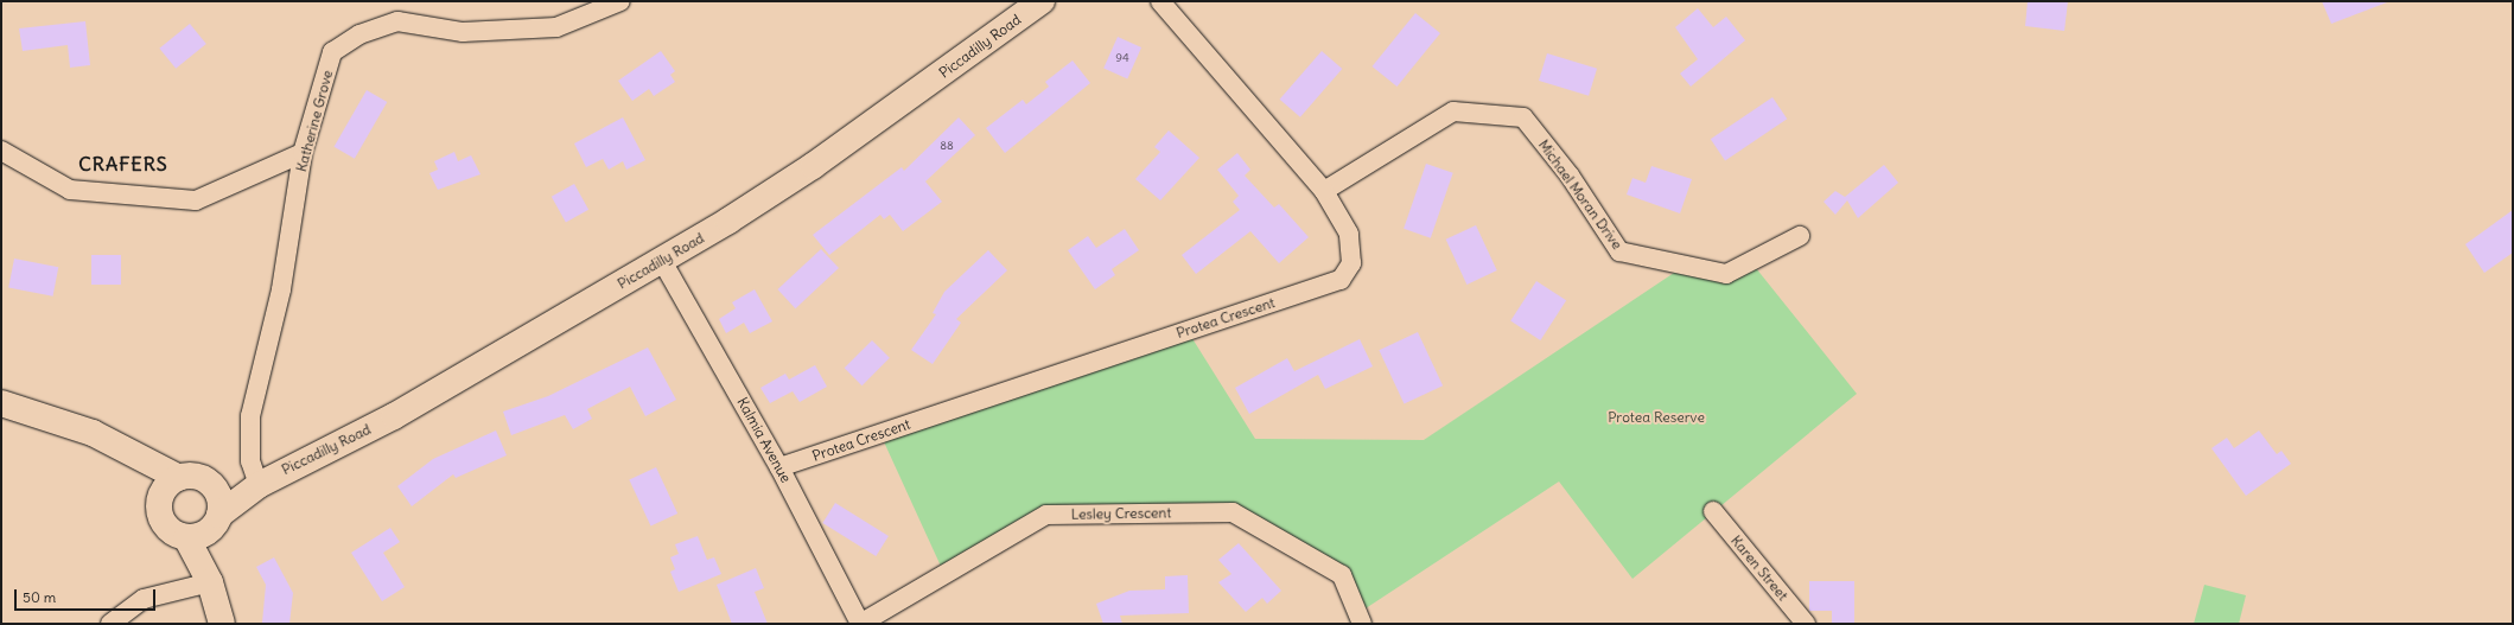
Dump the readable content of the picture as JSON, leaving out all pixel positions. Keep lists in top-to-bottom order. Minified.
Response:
{"streets":{"main road":["Piccadilly Road"],"street":["Katherine Grove","Michael Moran Drive","Protea Crescent","Kalmia Avenue","Lesley Crescent","Karen Street"]},"crossings":[["Piccadilly Road","Katherine Grove"],["Piccadilly Road","Kalmia Avenue"],["Michael Moran Drive","Protea Crescent"],["Protea Crescent","Kalmia Avenue"],["Kalmia Avenue","Lesley Crescent"]],"districts":["CRAFERS"],"parks":["Protea Reserve"],"house_numbers":["94","88"],"scale_bar":"50 m"}
